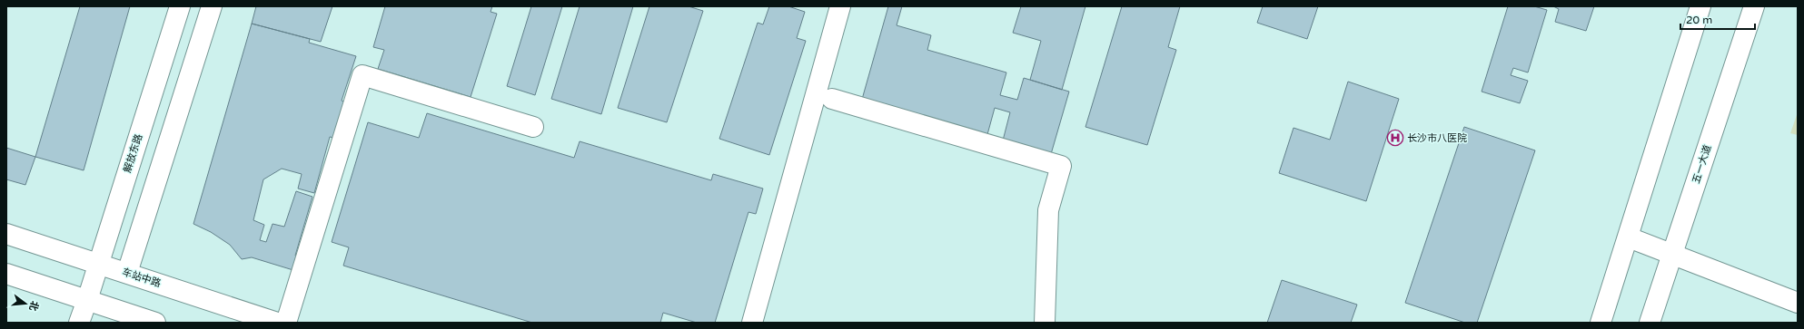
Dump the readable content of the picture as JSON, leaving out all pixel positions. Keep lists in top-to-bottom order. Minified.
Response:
{"streets":{"main road":["解放东路","五一大道","车站中路"]},"crossings":[["解放东路","车站中路"]],"places":{"hospital":["长沙市八医院"]},"scale_bar":"20 m","north":"right"}
